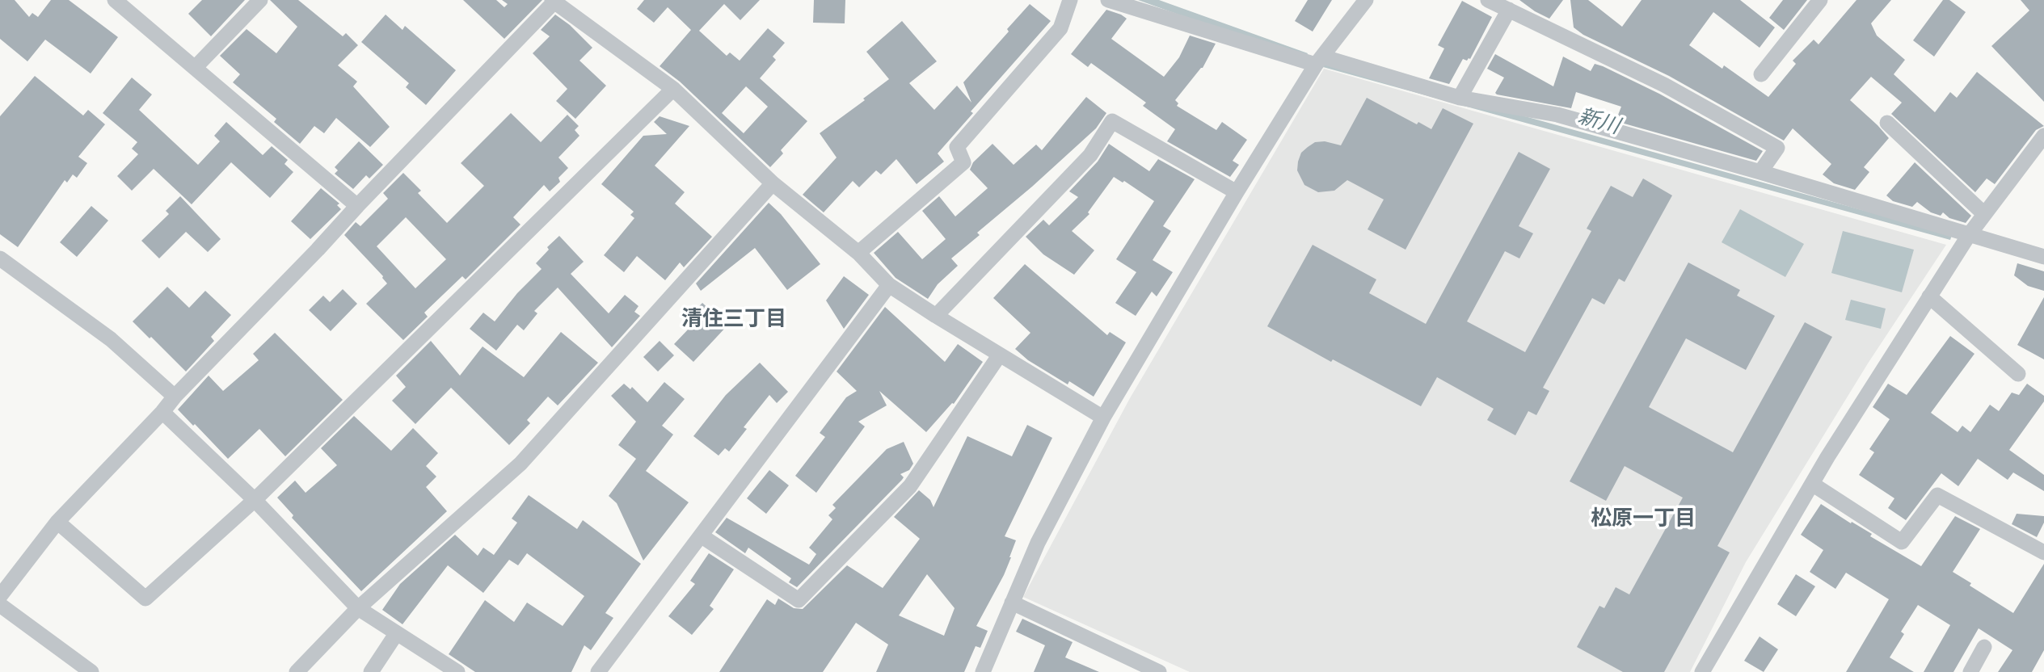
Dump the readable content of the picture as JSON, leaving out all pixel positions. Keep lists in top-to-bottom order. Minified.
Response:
{"districts":["清住三丁目","松原一丁目"],"water":["新川"]}
